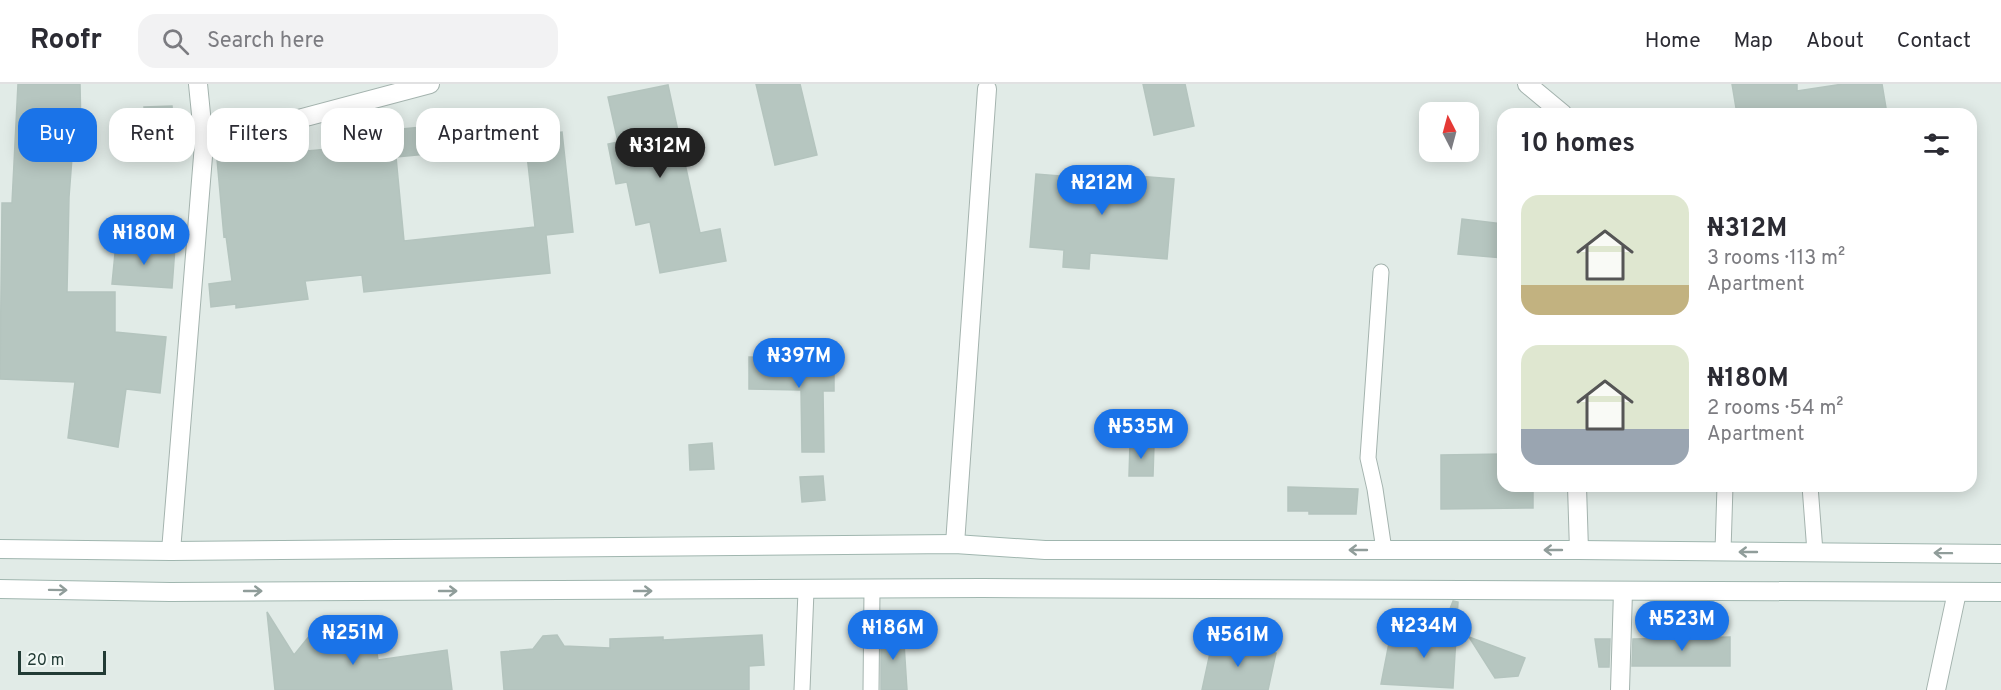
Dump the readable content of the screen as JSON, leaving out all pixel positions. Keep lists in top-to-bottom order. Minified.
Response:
{"scale_bar":"20 m","north":"top","page":{"header":"Roofr","search":"Search here","nav":["Home","Map","About","Contact"],"chip":["Buy","Rent","Filters","New","Apartment"],"heading":"10 homes","price":["₦312M","₦212M","₦180M","₦397M","₦535M","₦523M","₦234M","₦186M","₦251M","₦561M"],"list":[{"name":"₦312M","note":"3 rooms · 113 m² · Apartment"},{"name":"₦180M","note":"2 rooms · 54 m² · Apartment"}],"scale":"20 m"}}
